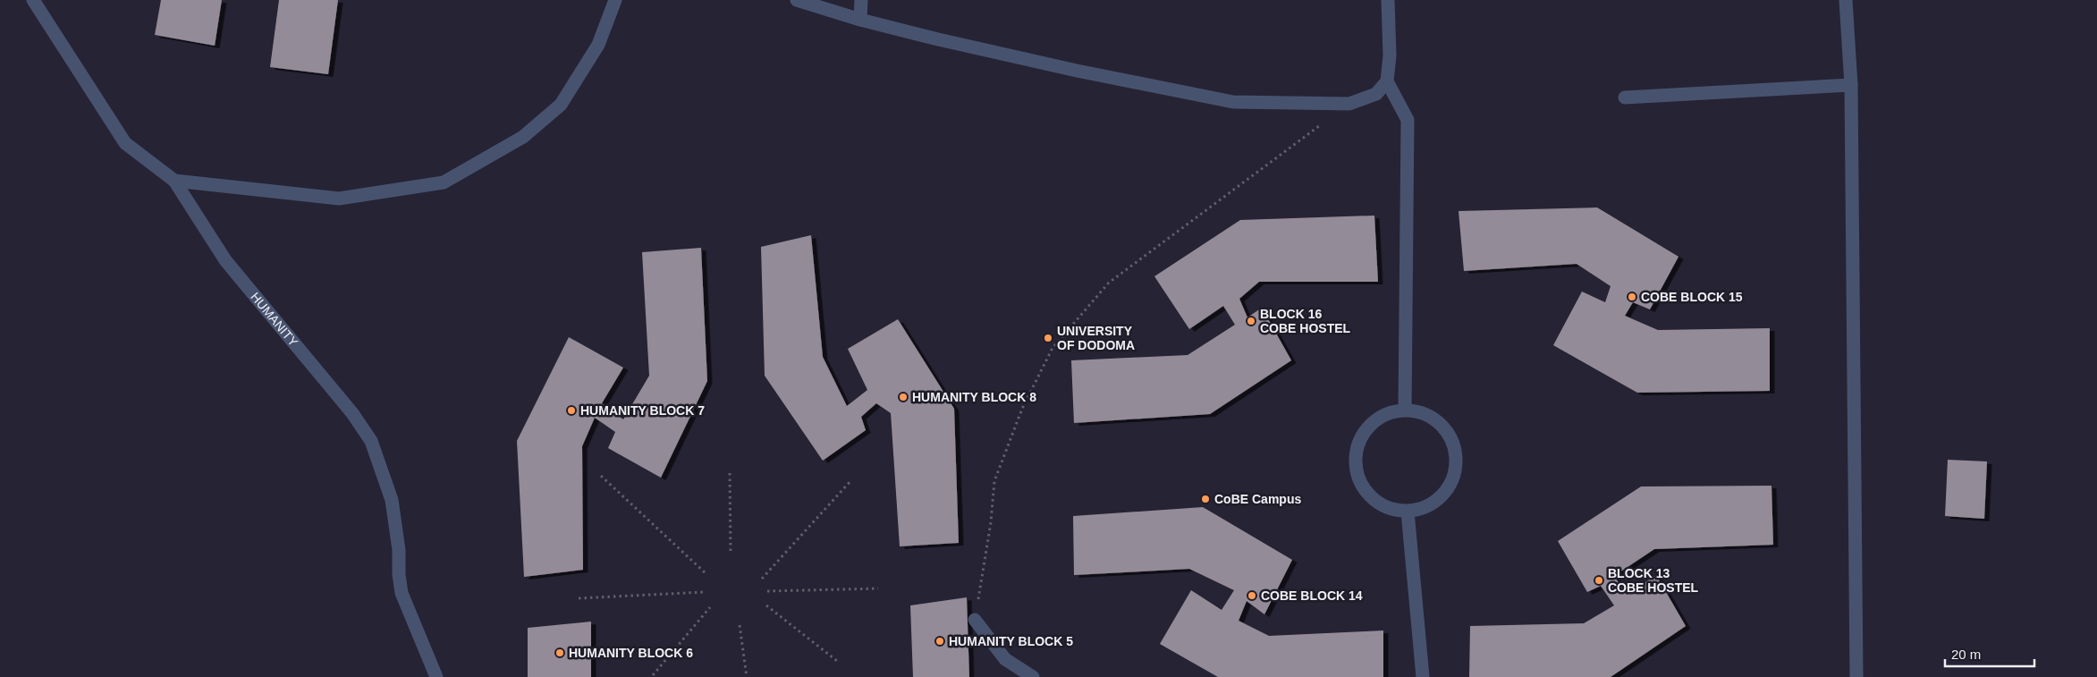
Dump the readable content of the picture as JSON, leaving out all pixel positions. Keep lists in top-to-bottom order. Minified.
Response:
{"streets":{"street":["HUMANITY"]},"places":["COBE BLOCK 15","BLOCK 16 COBE HOSTEL","UNIVERSITY OF DODOMA","HUMANITY BLOCK 8","HUMANITY BLOCK 7","CoBE Campus","BLOCK 13 COBE HOSTEL","COBE BLOCK 14","HUMANITY BLOCK 5","HUMANITY BLOCK 6"],"scale_bar":"20 m"}
